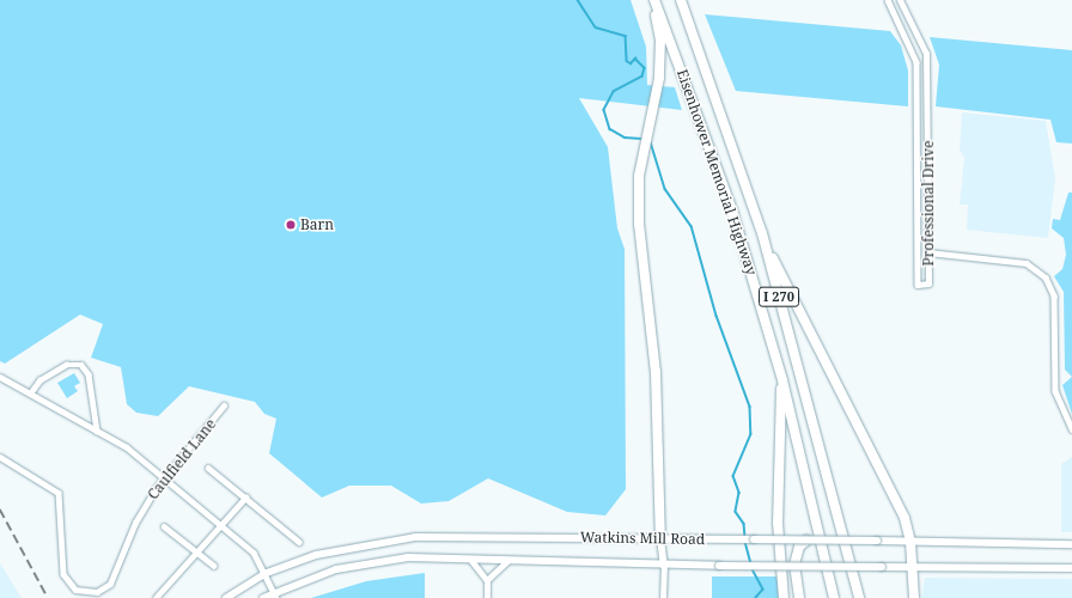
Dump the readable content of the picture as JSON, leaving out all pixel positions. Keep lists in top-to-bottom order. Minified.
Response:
{"streets":{"highway":["Eisenhower Memorial Highway","I 270"],"main road":["Watkins Mill Road"],"street":["Professional Drive","Caulfield Lane"]},"places":["Barn"]}
